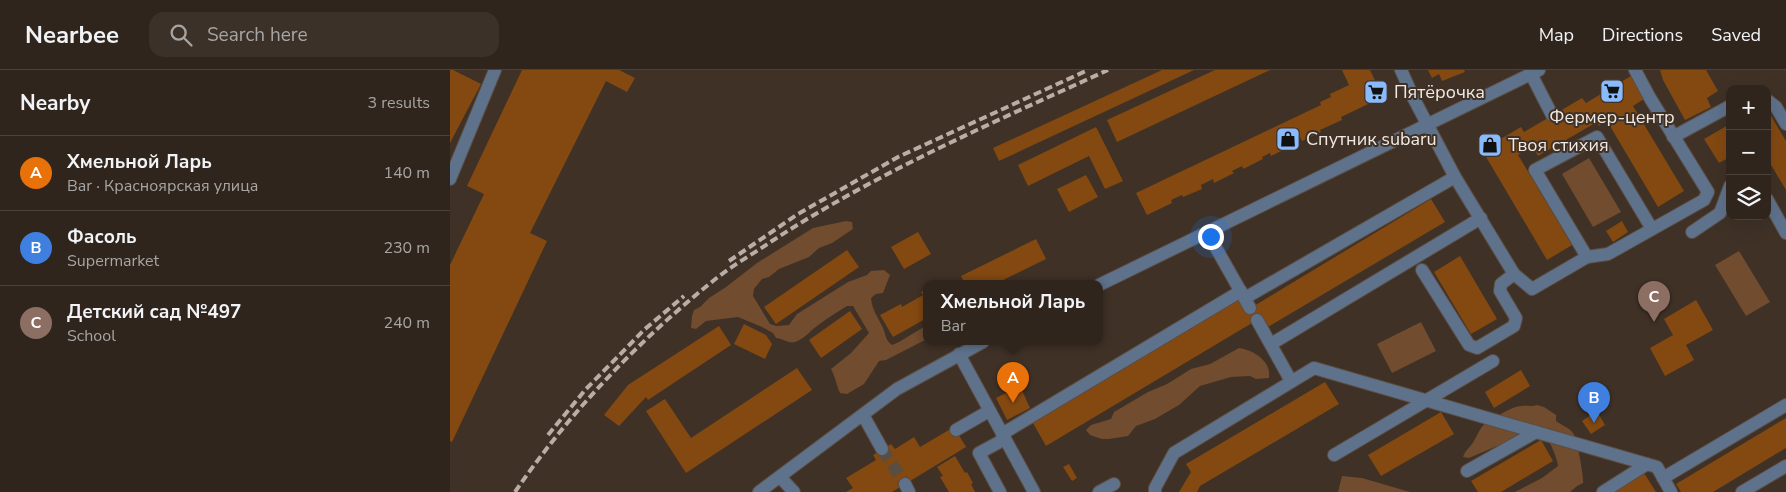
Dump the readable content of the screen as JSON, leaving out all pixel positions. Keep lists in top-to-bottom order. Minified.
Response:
{"places":{"supermarket":["Фермер-центр","Пятёрочка"],"shop":["Спутник subaru","Твоя стихия"]},"page":{"header":"Nearbee","search":"Search here","nav":["Map","Directions","Saved"],"heading":["Nearby","3 results"],"map_buttons":["+","−"],"list":[{"mark":"A","name":"Хмельной Ларь","note":"Bar · Красноярская улица","value":"140 m"},{"mark":"B","name":"Фасоль","note":"Supermarket","value":"230 m"},{"mark":"C","name":"Детский сад №497","note":"School","value":"240 m"}],"popup":["Хмельной Ларь","Bar"],"pins":["C","A","B"]}}
